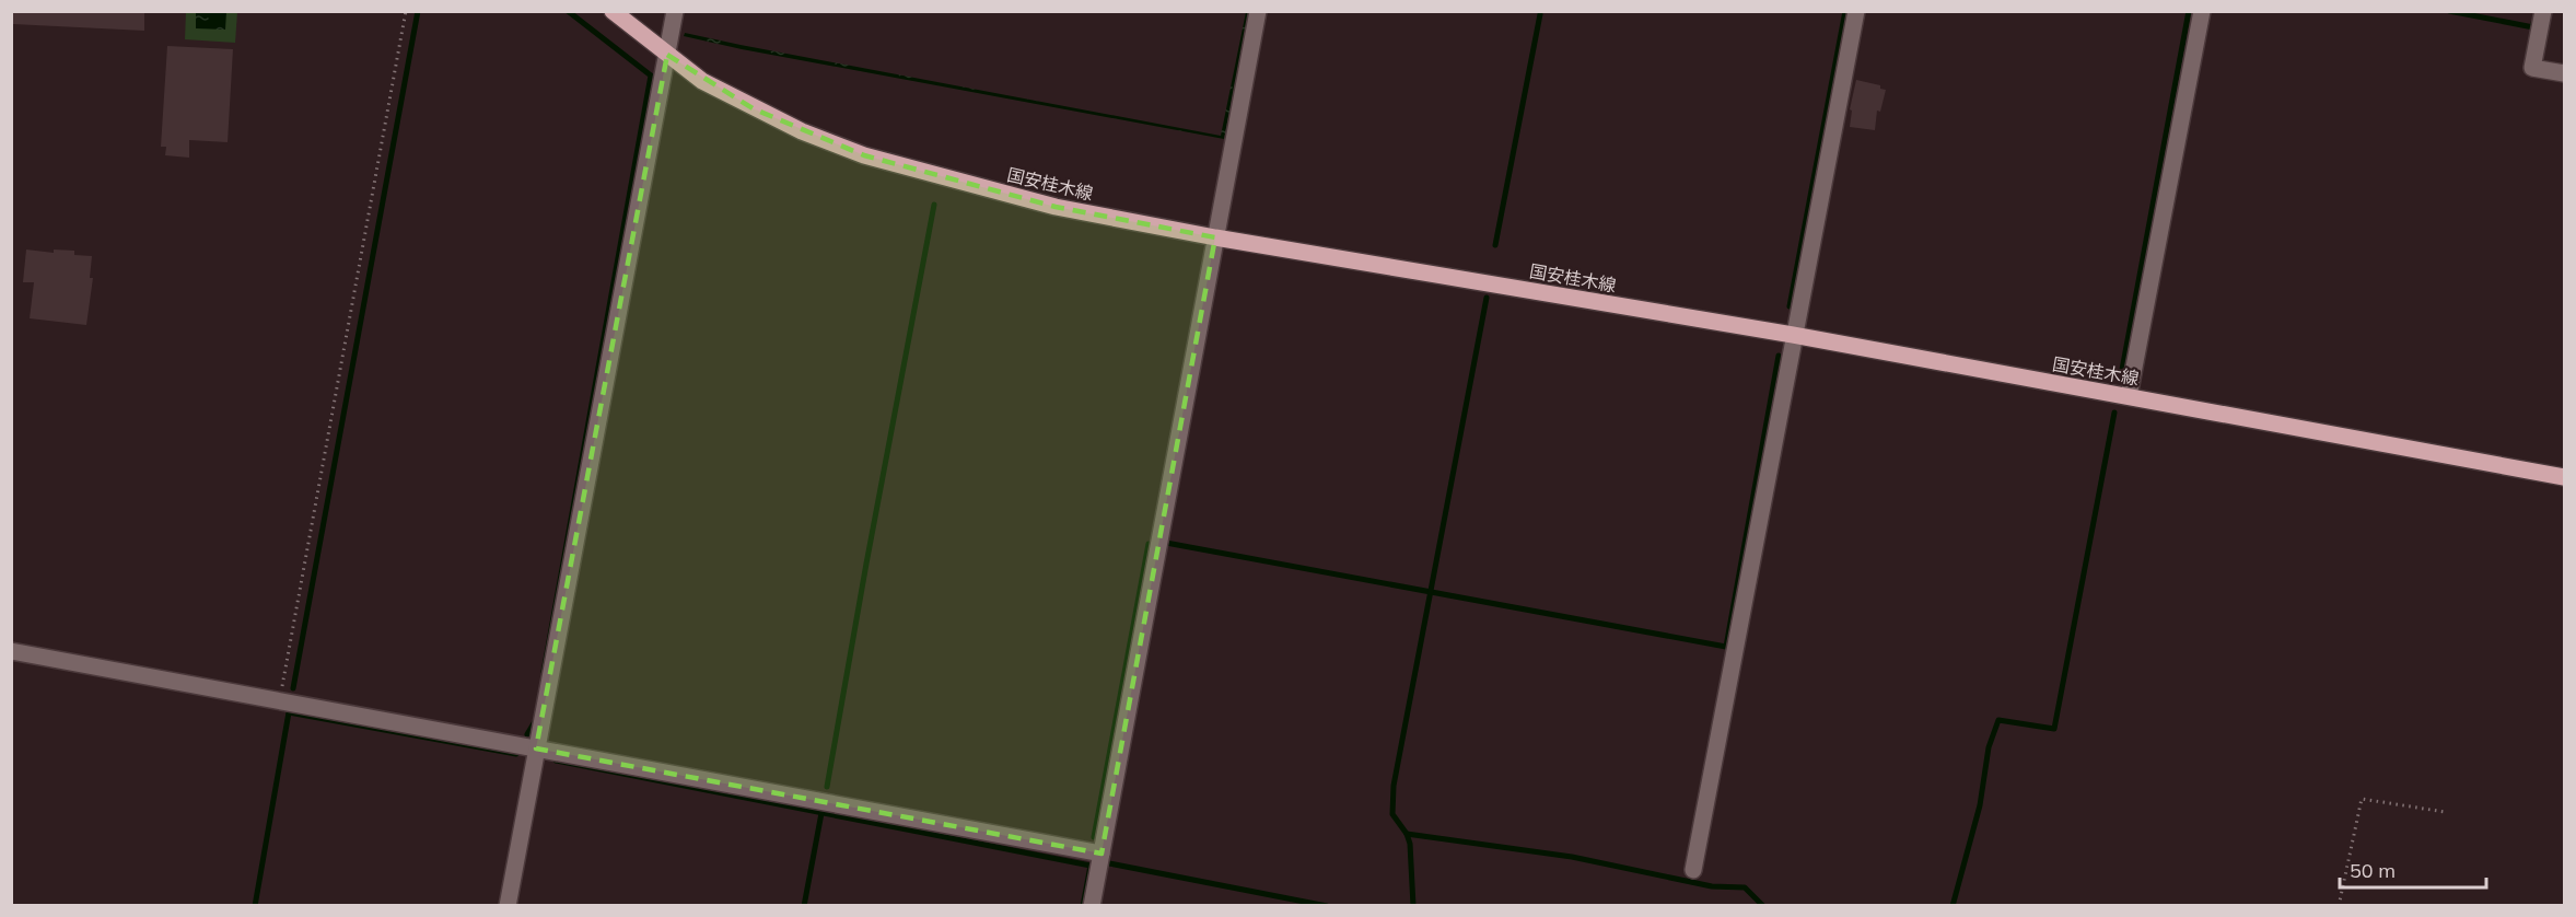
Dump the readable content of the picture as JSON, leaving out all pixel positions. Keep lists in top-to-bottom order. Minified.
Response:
{"streets":{"main road":["国安桂木線"]},"scale_bar":"50 m"}
